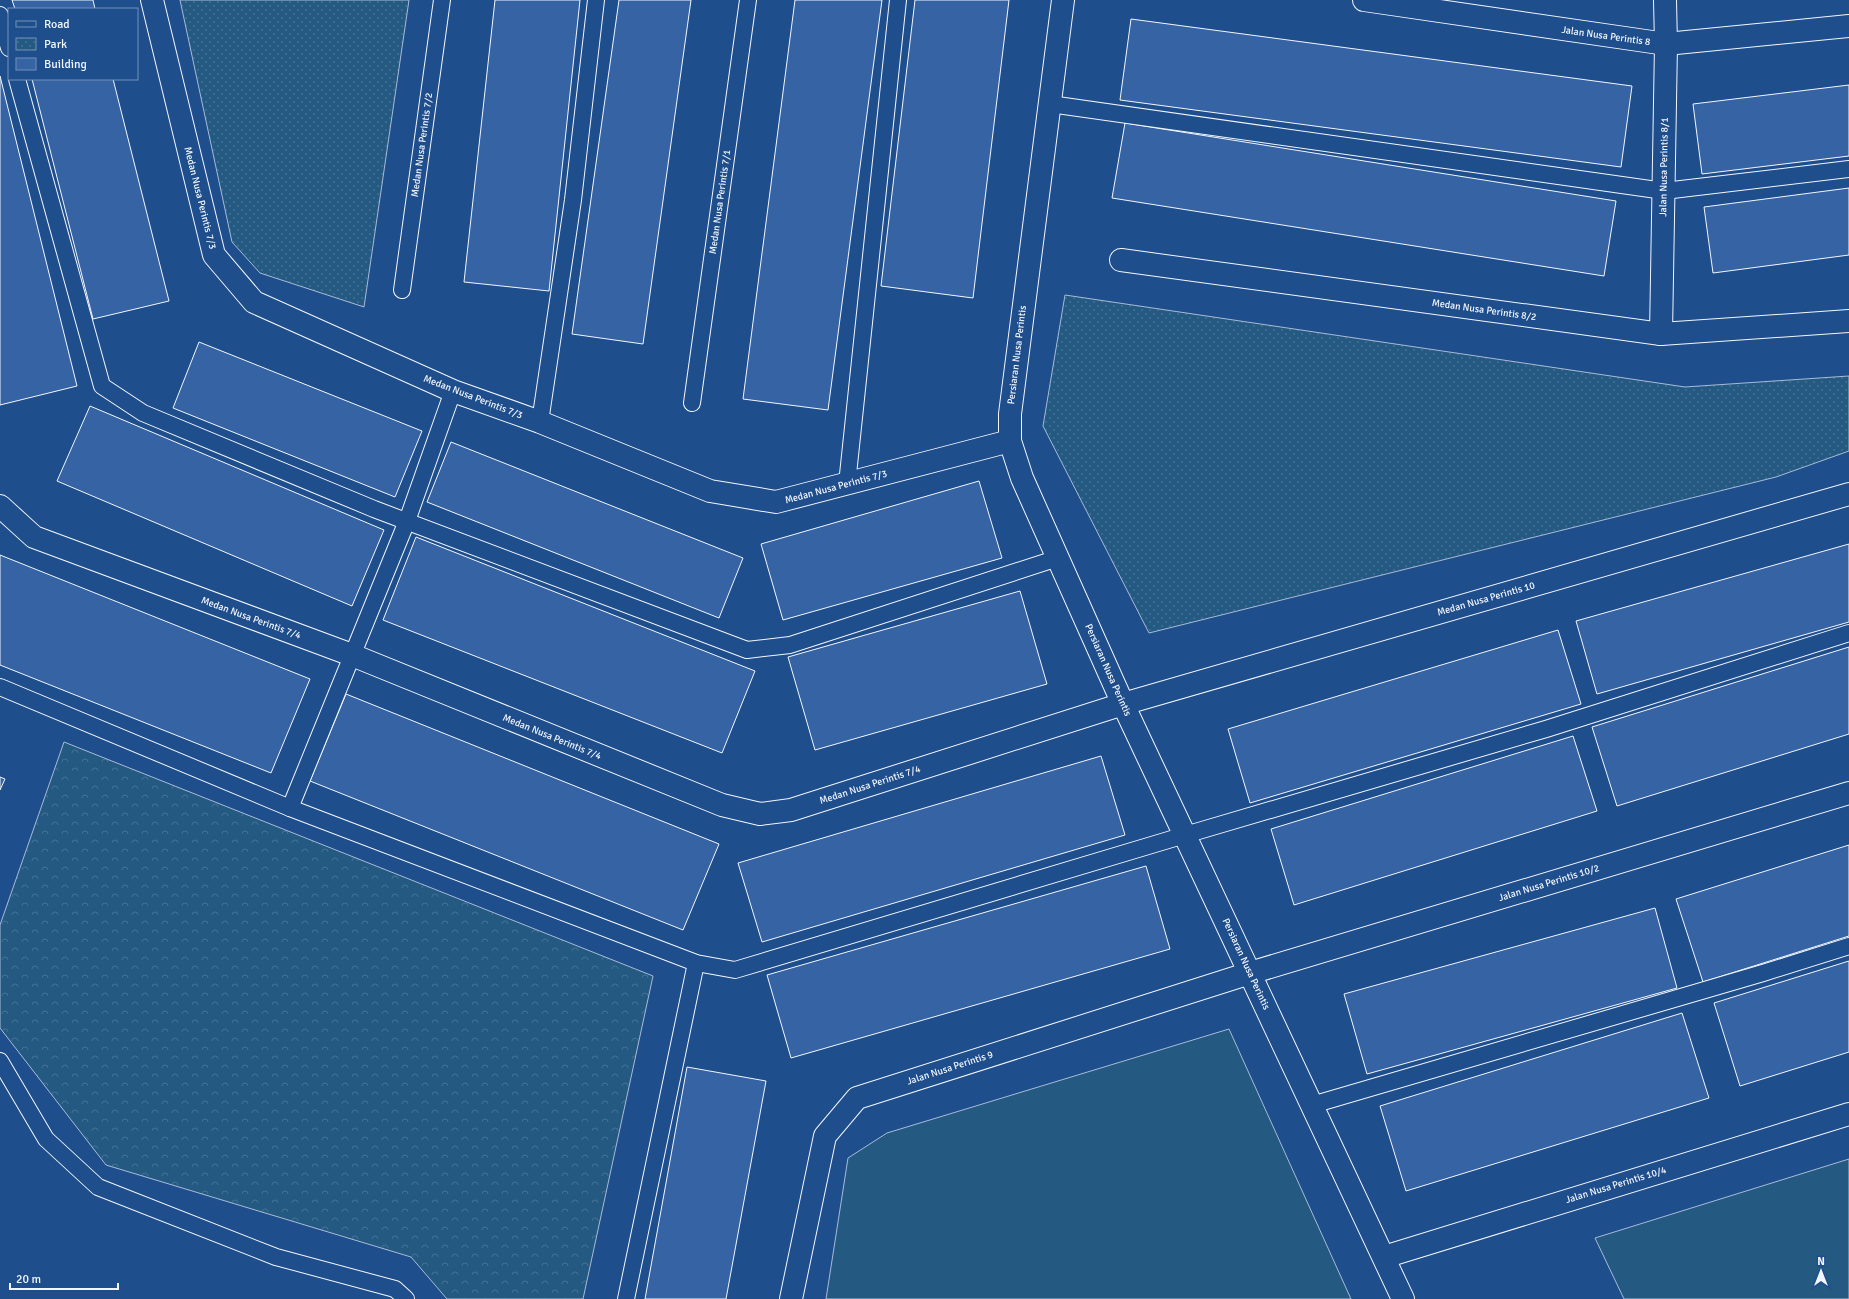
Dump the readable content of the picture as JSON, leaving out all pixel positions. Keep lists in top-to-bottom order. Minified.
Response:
{"streets":{"street":["Jalan Nusa Perintis 8","Jalan Nusa Perintis 8/1","Medan Nusa Perintis 7/3","Medan Nusa Perintis 8/2","Persiaran Nusa Perintis","Medan Nusa Perintis 10","Medan Nusa Perintis 7/4","Jalan Nusa Perintis 10/2","Jalan Nusa Perintis 9","Jalan Nusa Perintis 10/4"],"lane":["Medan Nusa Perintis 7/2","Medan Nusa Perintis 7/1"]},"crossings":[["Jalan Nusa Perintis 8","Jalan Nusa Perintis 8/1"],["Jalan Nusa Perintis 8/1","Medan Nusa Perintis 8/2"],["Medan Nusa Perintis 7/3","Persiaran Nusa Perintis"],["Persiaran Nusa Perintis","Medan Nusa Perintis 10"],["Persiaran Nusa Perintis","Medan Nusa Perintis 7/4"],["Persiaran Nusa Perintis","Jalan Nusa Perintis 10/2"],["Persiaran Nusa Perintis","Jalan Nusa Perintis 9"],["Persiaran Nusa Perintis","Jalan Nusa Perintis 10/4"],["Medan Nusa Perintis 10","Medan Nusa Perintis 7/4"],["Jalan Nusa Perintis 10/2","Jalan Nusa Perintis 9"]],"legend":["Road","Park","Building"],"scale_bar":"20 m","north":"top"}
